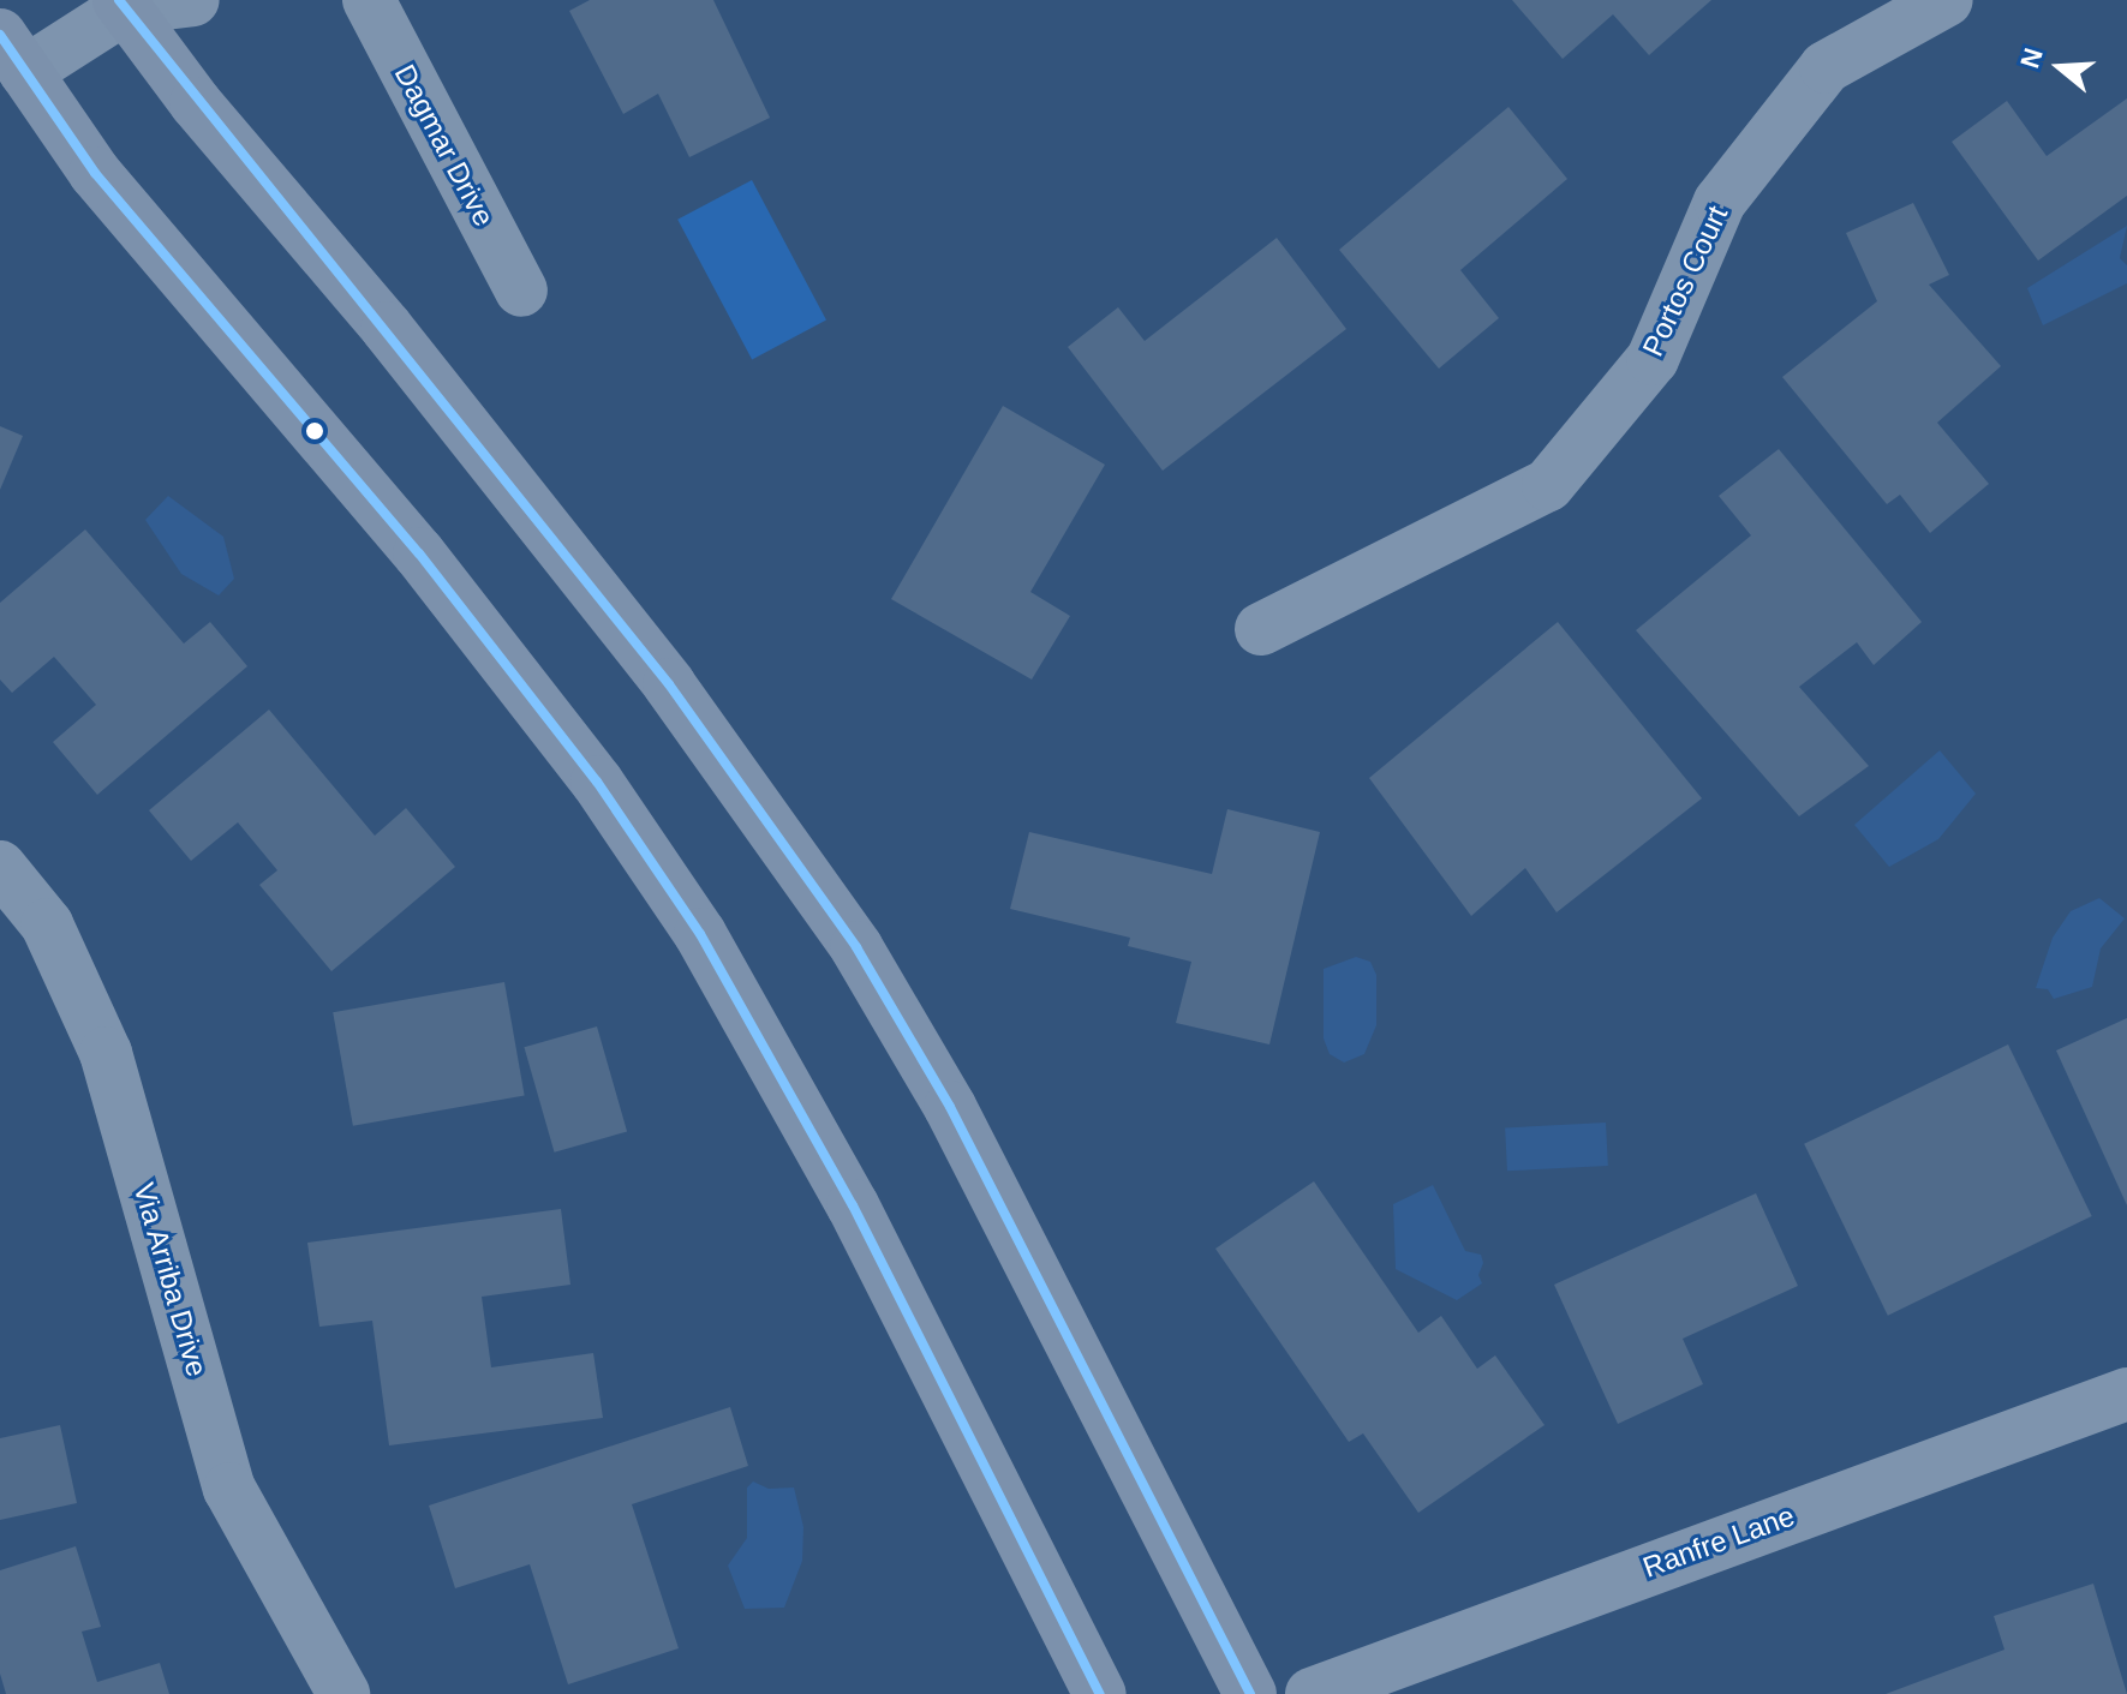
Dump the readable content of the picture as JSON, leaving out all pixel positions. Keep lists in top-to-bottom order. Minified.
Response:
{"streets":{"street":["Dagmar Drive","Portos Court","Via Arriba Drive","Ranfre Lane"]},"north":"left"}
